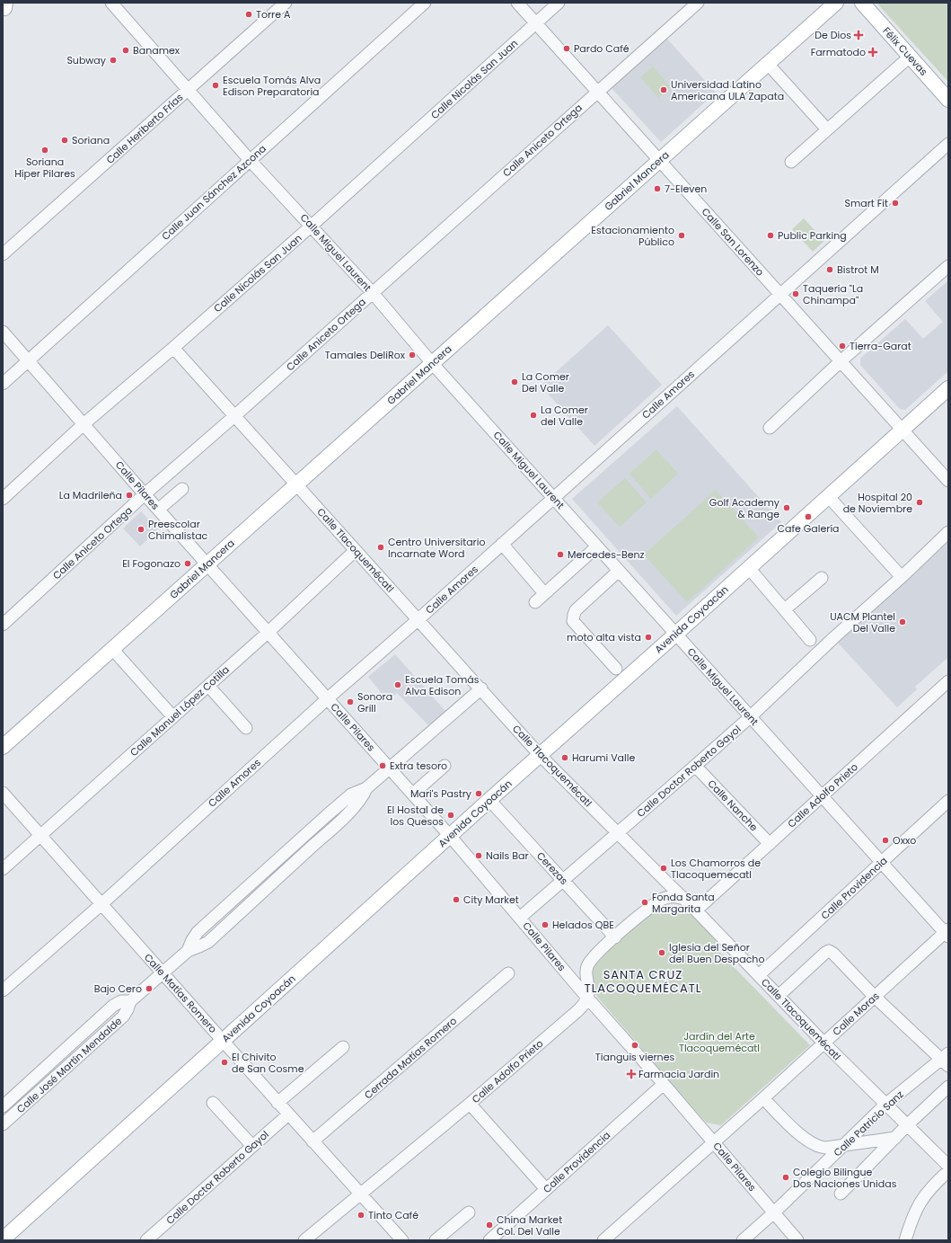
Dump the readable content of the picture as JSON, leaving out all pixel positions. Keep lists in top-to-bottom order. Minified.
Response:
{"streets":{"main road":["Félix Cuevas","Gabriel Mancera","Avenida Coyoacán"],"street":["Calle Nicolás San Juan","Calle Heriberto Frías","Calle Aniceto Ortega","Calle Juan Sánchez Azcona","Calle San Lorenzo","Calle Miguel Laurent","Calle Amores","Calle Pilares","Calle Tlacoquemécatl","Calle Manuel López Cotilla","Calle Doctor Roberto Gayol","Calle Adolfo Prieto","Calle Nanche","Cerezas","Calle Providencia","Calle Matías Romero","Calle Moras","Cerrada Matías Romero","Calle José Martín Mendalde","Calle Patricio Sanz"]},"crossings":[["Calle Nicolás San Juan","Calle San Lorenzo"],["Calle Nicolás San Juan","Calle Miguel Laurent"],["Calle Nicolás San Juan","Calle Pilares"],["Calle Nicolás San Juan","Calle Tlacoquemécatl"],["Calle Heriberto Frías","Calle Miguel Laurent"],["Calle Aniceto Ortega","Calle San Lorenzo"],["Calle Aniceto Ortega","Calle Miguel Laurent"],["Calle Aniceto Ortega","Calle Pilares"],["Calle Aniceto Ortega","Calle Tlacoquemécatl"],["Gabriel Mancera","Calle San Lorenzo"],["Gabriel Mancera","Calle Miguel Laurent"],["Gabriel Mancera","Calle Pilares"],["Gabriel Mancera","Calle Tlacoquemécatl"],["Calle Juan Sánchez Azcona","Calle Miguel Laurent"],["Calle Juan Sánchez Azcona","Calle Pilares"],["Calle San Lorenzo","Calle Amores"],["Calle San Lorenzo","Avenida Coyoacán"],["Calle Miguel Laurent","Calle Amores"],["Calle Miguel Laurent","Avenida Coyoacán"],["Calle Miguel Laurent","Calle Doctor Roberto Gayol"],["Calle Miguel Laurent","Calle Adolfo Prieto"],["Calle Miguel Laurent","Calle Providencia"],["Calle Miguel Laurent","Calle Moras"],["Calle Amores","Calle Pilares"],["Calle Amores","Calle Tlacoquemécatl"],["Calle Amores","Calle Matías Romero"],["Calle Pilares","Avenida Coyoacán"],["Calle Pilares","Calle Manuel López Cotilla"],["Calle Pilares","Calle Doctor Roberto Gayol"],["Calle Pilares","Calle Adolfo Prieto"],["Calle Pilares","Calle Providencia"],["Calle Pilares","Calle Moras"],["Calle Pilares","Calle José Martín Mendalde"],["Calle Pilares","Calle Patricio Sanz"],["Calle Tlacoquemécatl","Avenida Coyoacán"],["Calle Tlacoquemécatl","Calle Manuel López Cotilla"],["Calle Tlacoquemécatl","Calle Doctor Roberto Gayol"],["Calle Tlacoquemécatl","Calle Adolfo Prieto"],["Calle Tlacoquemécatl","Calle Providencia"],["Calle Tlacoquemécatl","Calle Moras"],["Calle Tlacoquemécatl","Calle José Martín Mendalde"],["Calle Tlacoquemécatl","Calle Patricio Sanz"],["Avenida Coyoacán","Cerezas"],["Avenida Coyoacán","Calle Matías Romero"],["Calle Manuel López Cotilla","Calle Matías Romero"],["Calle Doctor Roberto Gayol","Calle Nanche"],["Calle Doctor Roberto Gayol","Cerezas"],["Calle Doctor Roberto Gayol","Calle Matías Romero"],["Calle Adolfo Prieto","Calle Nanche"],["Calle Adolfo Prieto","Calle Matías Romero"],["Calle Matías Romero","Cerrada Matías Romero"],["Calle Matías Romero","Calle José Martín Mendalde"]],"districts":["SANTA CRUZ TLACOQUEMÉCATL"],"parks":["Jardín del Arte Tlacoquemécatl"],"places":{"other":["Torre A","Pardo Café","Banamex","Subway","Escuela Tomás Alva Edison Preparatoria","Universidad Latino Americana ULA Zapata","Soriana","Soriana Híper Pilares","7-Eleven","Smart Fit","Estacionamiento Público","Public Parking","Bistrot M","Taquería \"La Chinampa\"","Tierra-Garat","Tamales DeliRox","La Comer Del Valle","La Comer del Valle","La Madrileña","Hospital 20 de Noviembre","Golf Academy & Range","Cafe Galería","Preescolar Chimalistac","Centro Universitario Incarnate Word","Mercedes-Benz","El Fogonazo","UACM Plantel Del Valle","moto alta vista","Escuela Tomás Alva Edison","Sonora Grill","Harumi Valle","Extra tesoro","Mari's Pastry","El Hostal de los Quesos","Oxxo","Nails Bar","Los Chamorros de Tlacoquemecatl","City Market","Fonda Santa Margarita","Helados QBE","Iglesia del Señor del Buen Despacho","Bajo Cero","Tianguis viernes","El Chivito de San Cosme","Colegio Bilingue Dos Naciones Unidas","Tinto Café","China Market Col. Del Valle"],"health":["De Dios","Farmatodo","Farmacia Jardin"]}}
